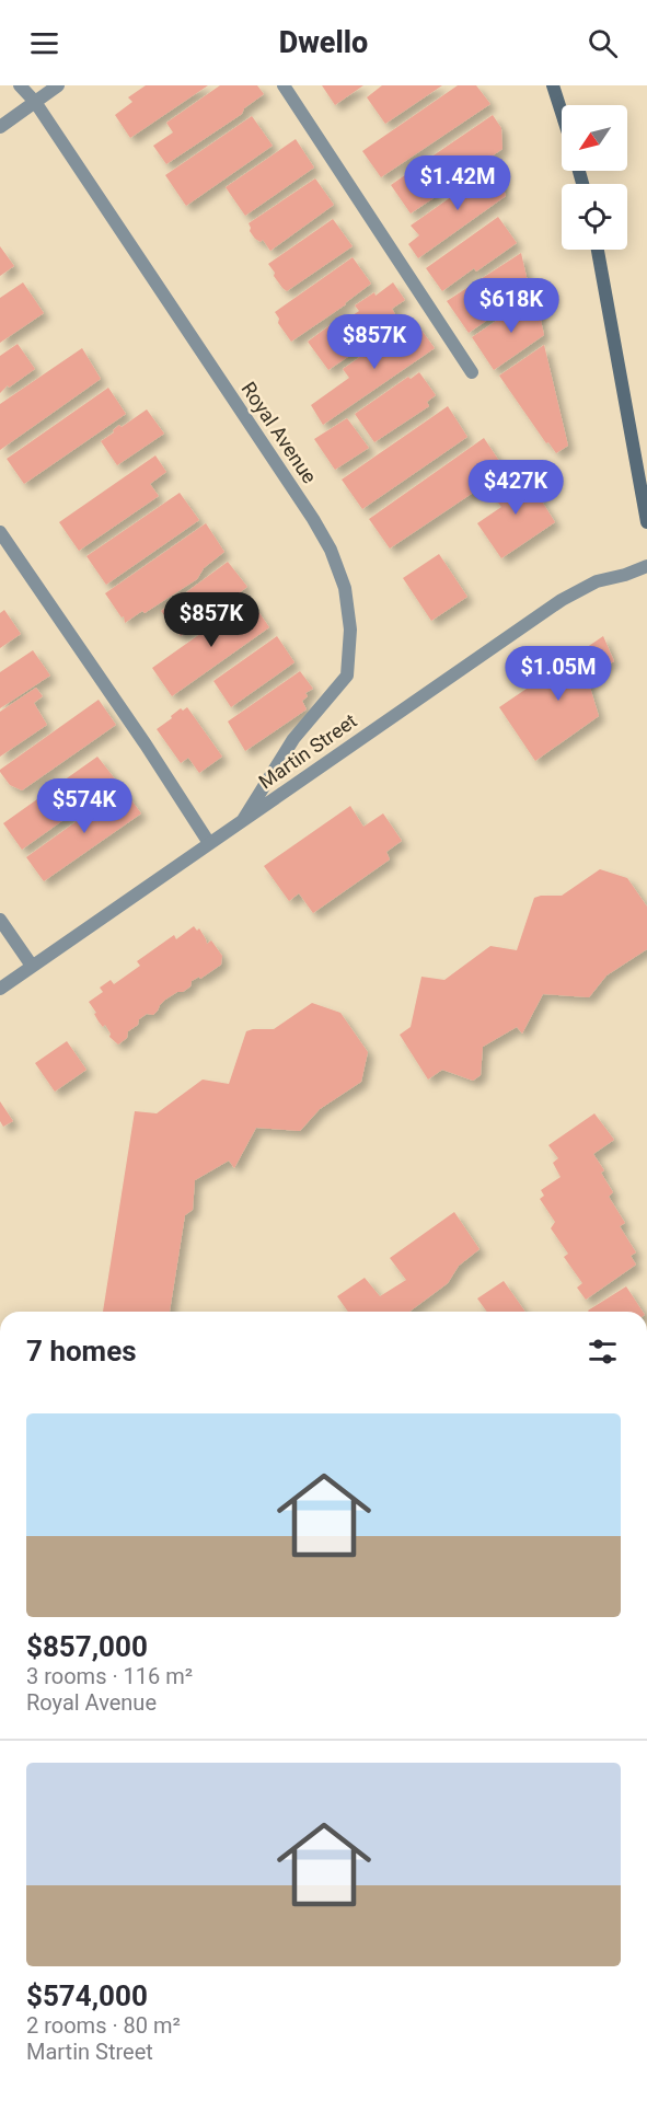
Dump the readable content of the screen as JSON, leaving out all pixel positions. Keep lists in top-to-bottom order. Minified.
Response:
{"streets":{"street":["Royal Avenue","Martin Street"]},"crossings":[["Royal Avenue","Martin Street"]],"north":"bottom left","page":{"header":"Dwello","price":["$1.42M","$618K","$857K","$427K","$857K","$1.05M","$574K"],"heading":"7 homes","list":[{"name":"$857,000","note":"3 rooms · 116 m² · Royal Avenue"},{"name":"$574,000","note":"2 rooms · 80 m² · Martin Street"}]}}
